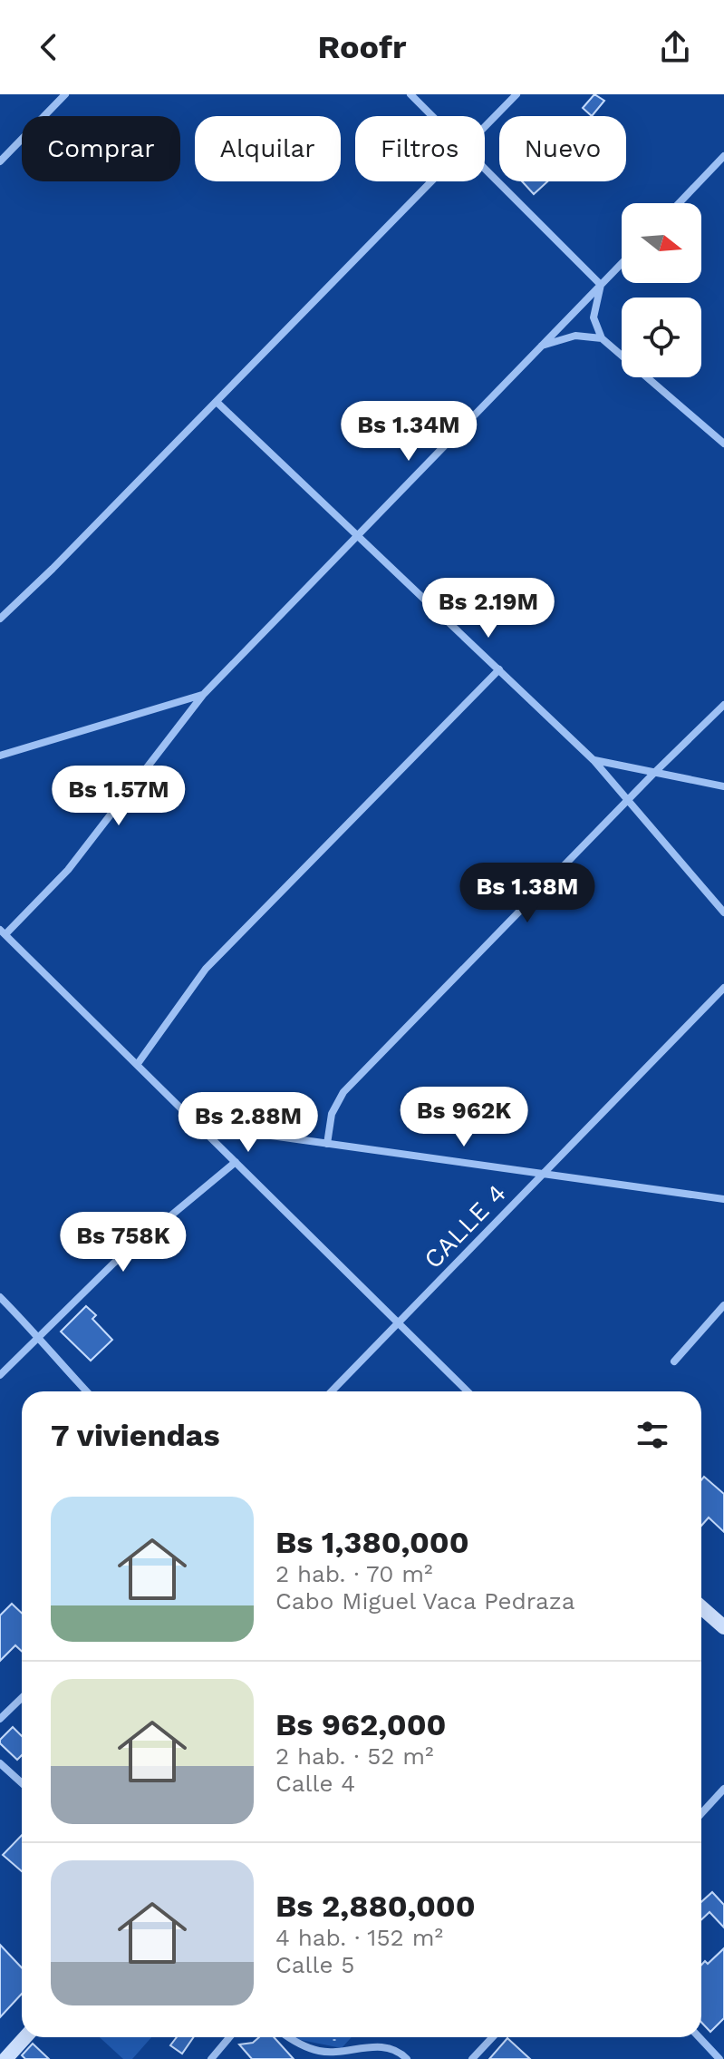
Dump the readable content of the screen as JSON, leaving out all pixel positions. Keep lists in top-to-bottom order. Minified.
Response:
{"streets":{"street":["CALLE 4"]},"north":"right","page":{"header":"Roofr","chip":["Comprar","Alquilar","Filtros","Nuevo"],"price":["Bs 1.34M","Bs 2.19M","Bs 1.57M","Bs 1.38M","Bs 962K","Bs 2.88M","Bs 758K"],"heading":"7 viviendas","list":[{"name":"Bs 1,380,000","note":"2 hab. · 70 m² · Cabo Miguel Vaca Pedraza"},{"name":"Bs 962,000","note":"2 hab. · 52 m² · Calle 4"},{"name":"Bs 2,880,000","note":"4 hab. · 152 m² · Calle 5"}]}}
